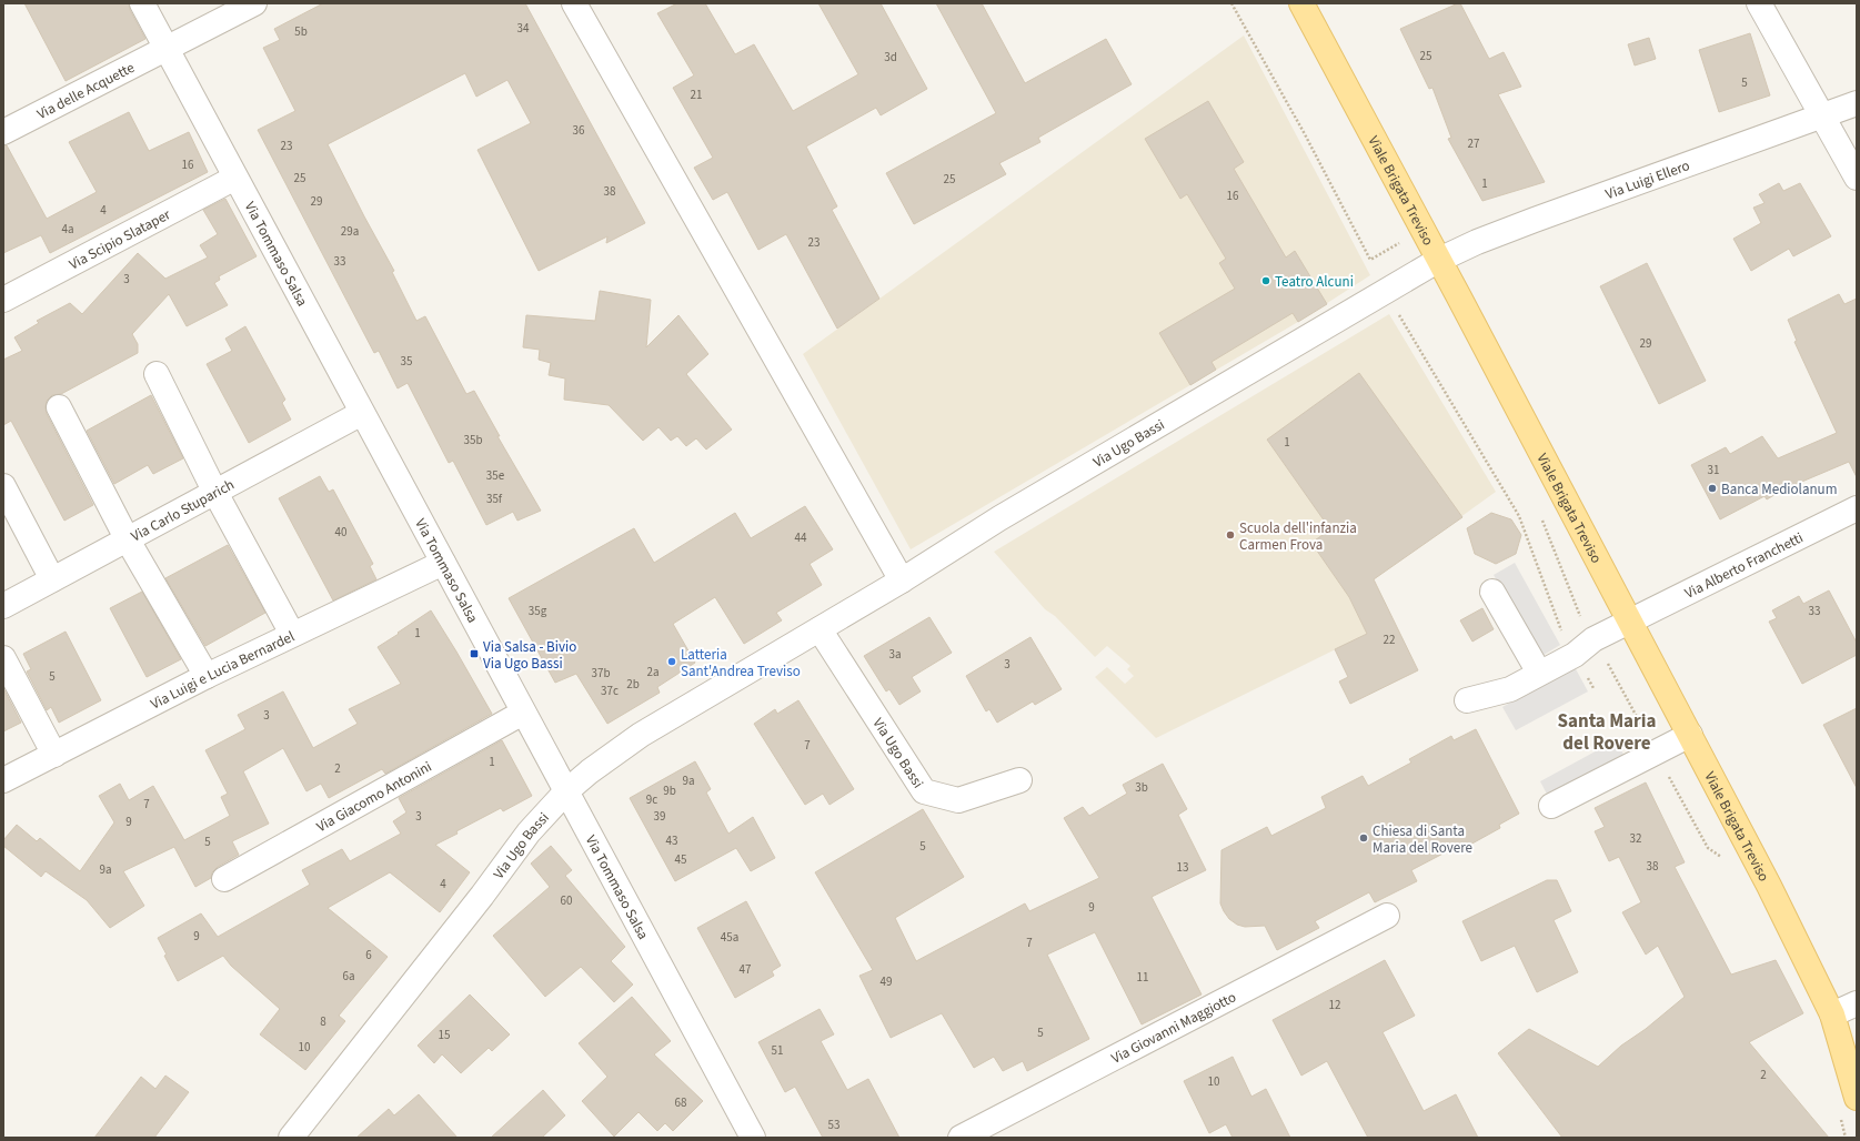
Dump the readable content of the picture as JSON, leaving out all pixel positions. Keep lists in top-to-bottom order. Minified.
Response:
{"streets":{"main road":["Viale Brigata Treviso"],"street":["Via delle Acquette","Via Luigi Ellero","Via Scipio Slataper","Via Tommaso Salsa","Via Ugo Bassi","Via Carlo Stuparich","Via Alberto Franchetti","Via Luigi e Lucia Bernardel","Via Giacomo Antonini","Via Giovanni Maggiotto"]},"crossings":[["Via delle Acquette","Via Tommaso Salsa"],["Via Luigi Ellero","Viale Brigata Treviso"],["Via Luigi Ellero","Via Ugo Bassi"],["Viale Brigata Treviso","Via Ugo Bassi"],["Viale Brigata Treviso","Via Alberto Franchetti"],["Via Scipio Slataper","Via Tommaso Salsa"],["Via Tommaso Salsa","Via Ugo Bassi"],["Via Tommaso Salsa","Via Carlo Stuparich"],["Via Tommaso Salsa","Via Luigi e Lucia Bernardel"],["Via Tommaso Salsa","Via Giacomo Antonini"]],"districts":["Santa Maria del Rovere"],"places":{"other":["Teatro Alcuni","Banca Mediolanum","Scuola dell'infanzia Carmen Frova","Latteria Sant'Andrea Treviso","Chiesa di Santa Maria del Rovere"],"transit":["Via Salsa - Bivio Via Ugo Bassi"]},"house_numbers":["34","5b","25","3d","5","21","36","27","23","16","25","25","1","38","16","29","4","4a","29a","23","33","3","29","35","35b","1","31","35e","35f","40","44","35g","33","1","22","3a","3","2a","37b","5","2b","37c","3","7","1","2","9a","3b","9b","9c","7","3","39","9","32","43","5","5","45","38","13","9a","4","60","9","9","45a","7","6","47","6a","11","49","12","8","5","15","10","51","2","10","68","53"]}
